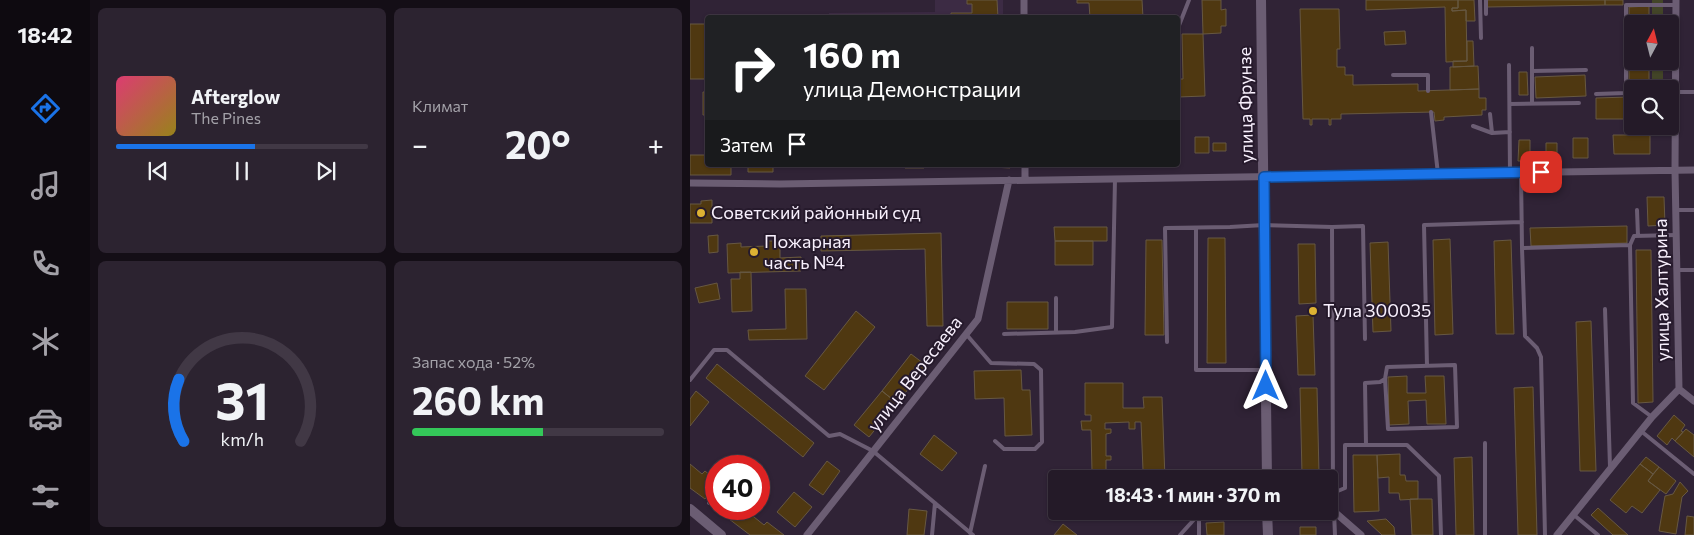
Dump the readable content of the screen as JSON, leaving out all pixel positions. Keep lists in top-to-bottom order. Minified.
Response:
{"streets":{"street":["улица Фрунзе","улица Халтурина","улица Вересаева"]},"places":["Советский районный суд","Пожарная часть №4","Тула 300035"],"north":"top","page":{"tabs":"18:42","tile":["Климат",["Запас хода · 52%","260 km"]],"turn":["160 m","улица Демонстрации"],"song":["Afterglow","The Pines"],"then":"Затем","heat":["−","20°","+"],"limit":"40","trip":"18:43 · 1 мин · 370 m","gauge":["31","km/h"]}}
